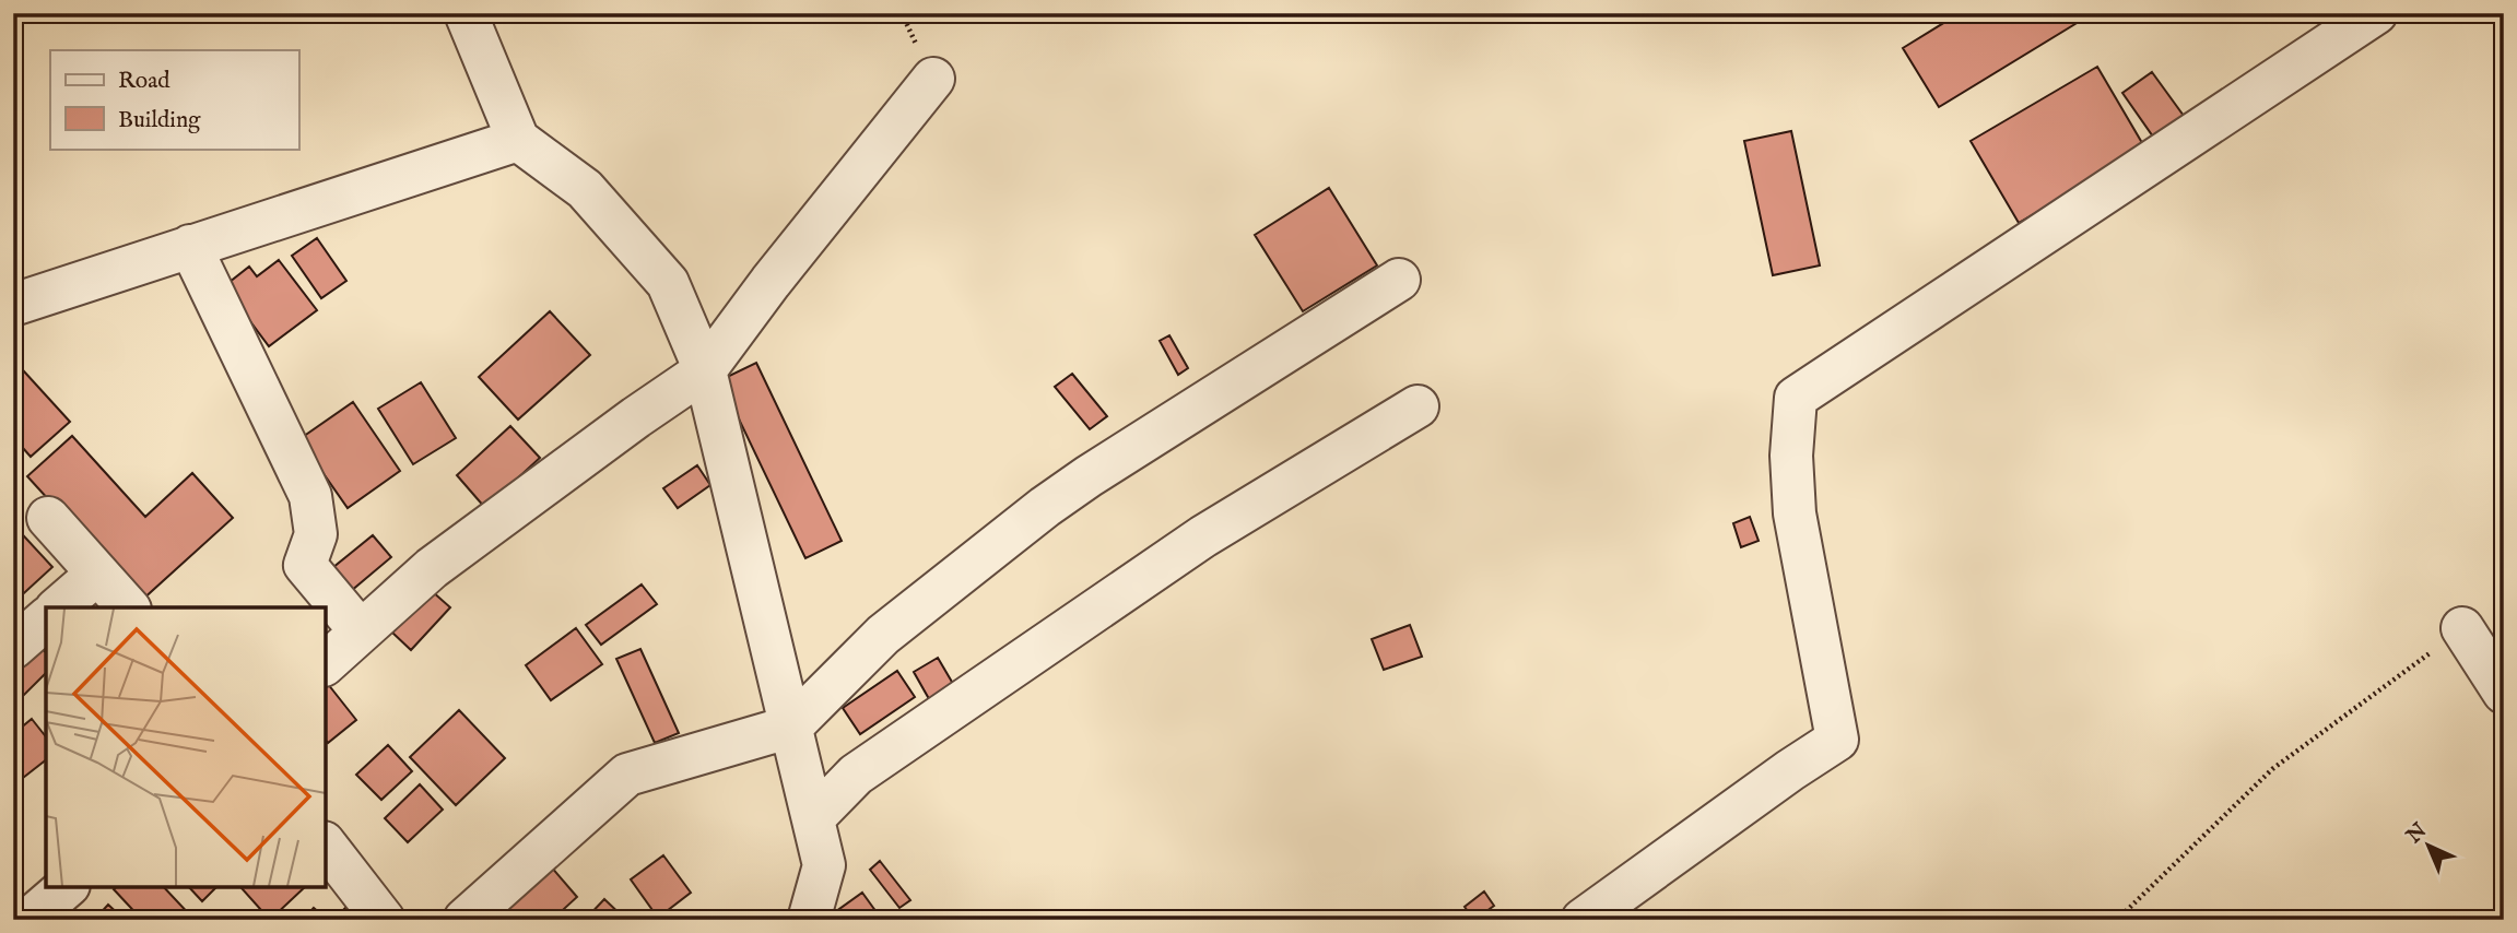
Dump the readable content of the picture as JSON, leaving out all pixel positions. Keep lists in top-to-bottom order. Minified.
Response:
{"legend":["Road","Building"],"north":"top left"}
